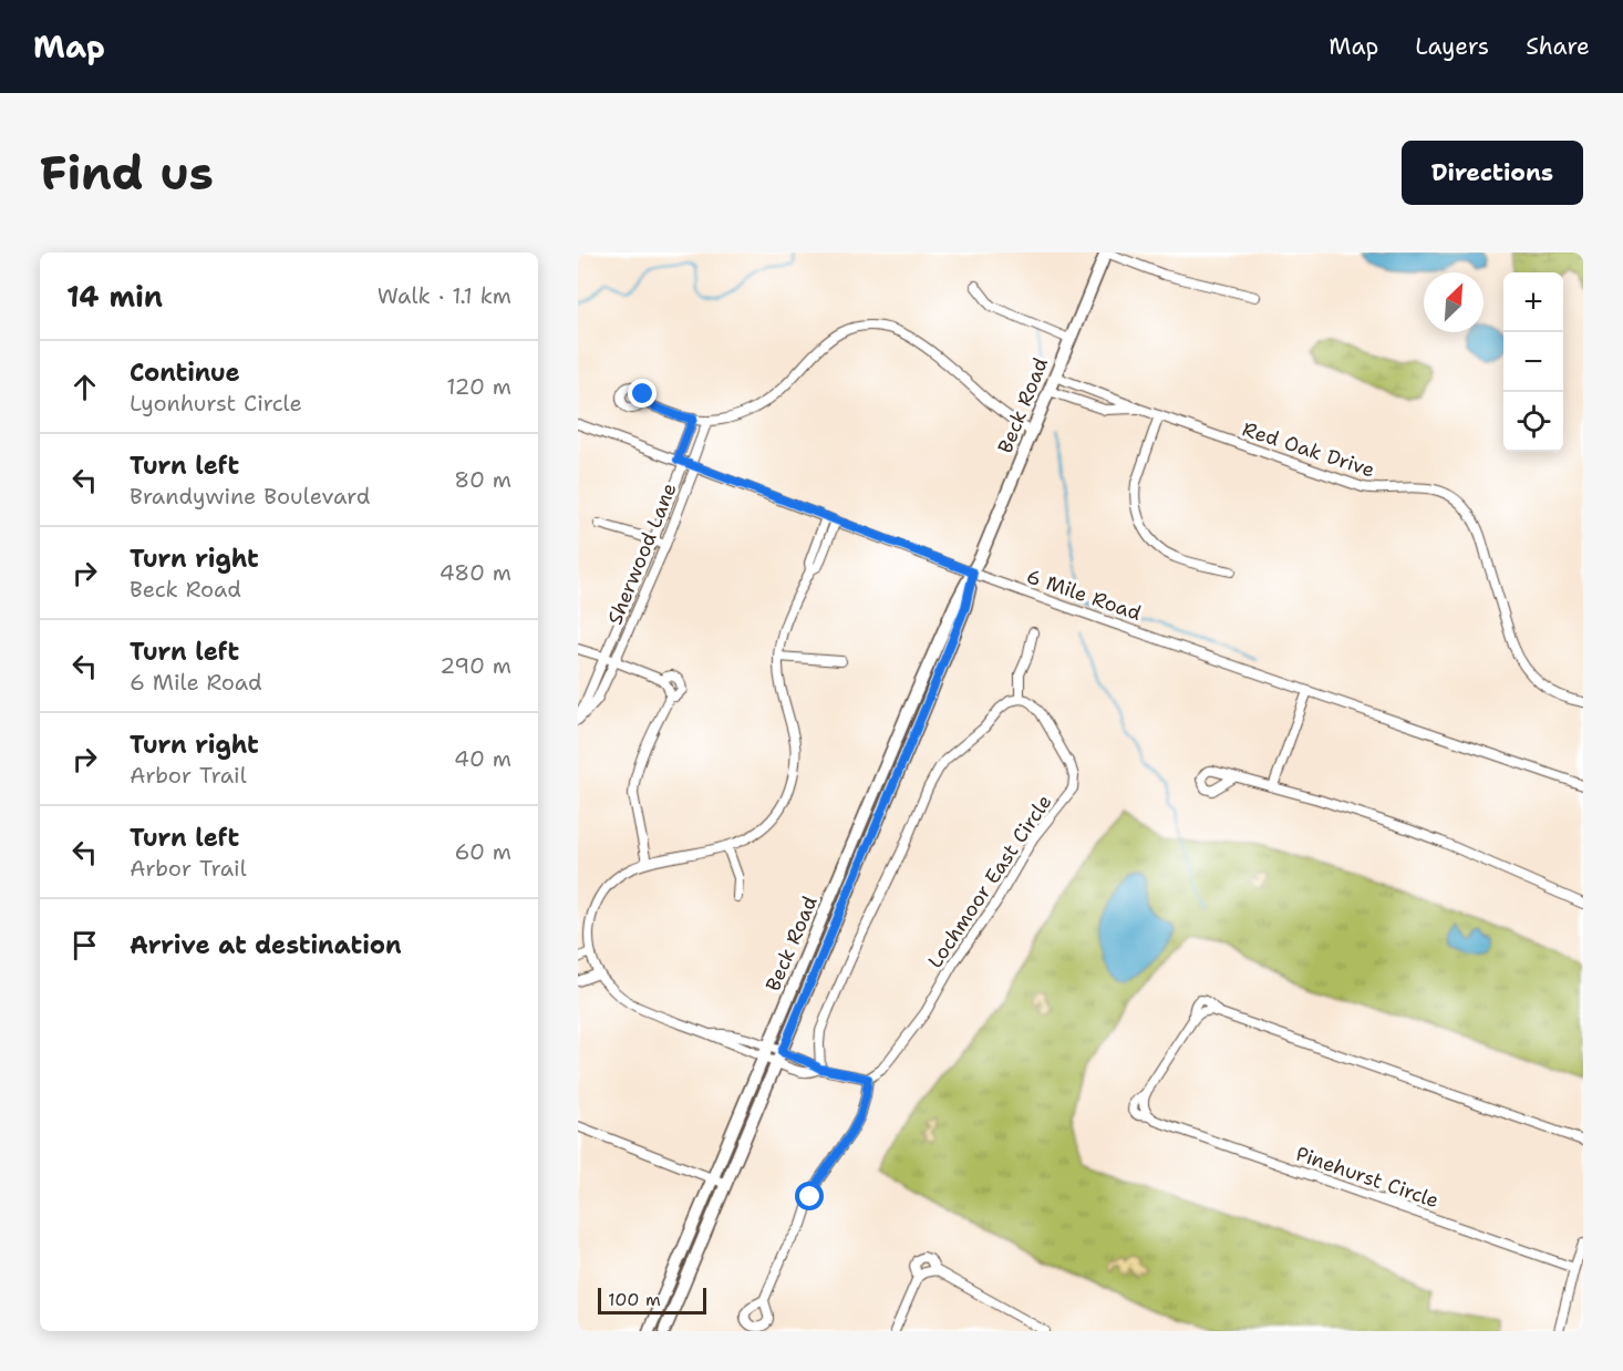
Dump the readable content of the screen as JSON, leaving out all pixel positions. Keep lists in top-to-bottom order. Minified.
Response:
{"streets":{"main road":["Beck Road"],"street":["Red Oak Drive","Sherwood Lane","6 Mile Road","Lochmoor East Circle","Pinehurst Circle"]},"crossings":[["Beck Road","Red Oak Drive"],["Beck Road","6 Mile Road"],["Sherwood Lane","6 Mile Road"]],"scale_bar":"100 m","north":"top right","page":{"header":"Map","nav":["Map","Layers","Share"],"buttons":"Directions","title":"Find us","heading":["14 min","Walk · 1.1 km"],"map_buttons":["+","−"],"list":[["Continue","Lyonhurst Circle","120 m"],["Turn left","Brandywine Boulevard","80 m"],["Turn right","Beck Road","480 m"],["Turn left","6 Mile Road","290 m"],["Turn right","Arbor Trail","40 m"],["Turn left","Arbor Trail","60 m"],"Arrive at destination"],"scale":"100 m"}}
